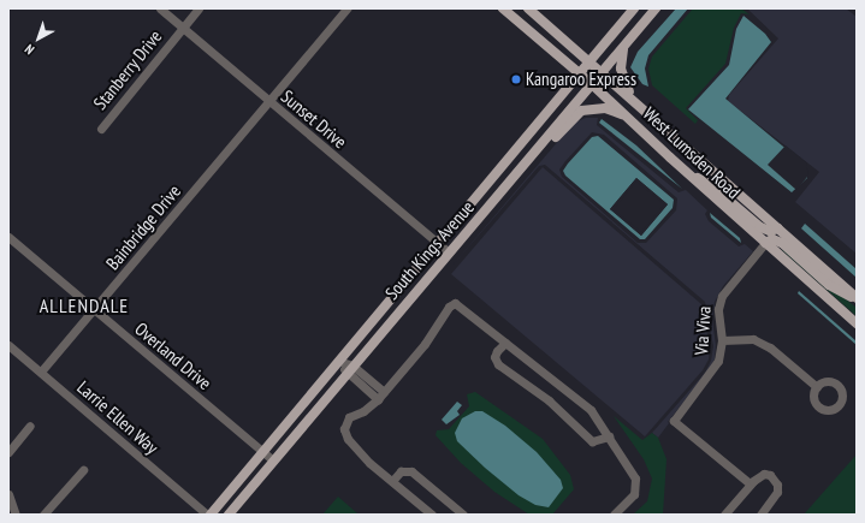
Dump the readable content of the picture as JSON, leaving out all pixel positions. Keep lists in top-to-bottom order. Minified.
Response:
{"streets":{"main road":["West Lumsden Road","South Kings Avenue"],"street":["Stanberry Drive","Sunset Drive","Bainbridge Drive","Via Viva","Overland Drive","Larrie Ellen Way"]},"crossings":[["Stanberry Drive","Sunset Drive"],["Sunset Drive","Bainbridge Drive"],["Sunset Drive","South Kings Avenue"],["West Lumsden Road","South Kings Avenue"],["West Lumsden Road","Via Viva"],["Bainbridge Drive","Overland Drive"],["Bainbridge Drive","Larrie Ellen Way"],["South Kings Avenue","Overland Drive"]],"districts":["ALLENDALE"],"places":["Kangaroo Express"],"north":"bottom left"}
